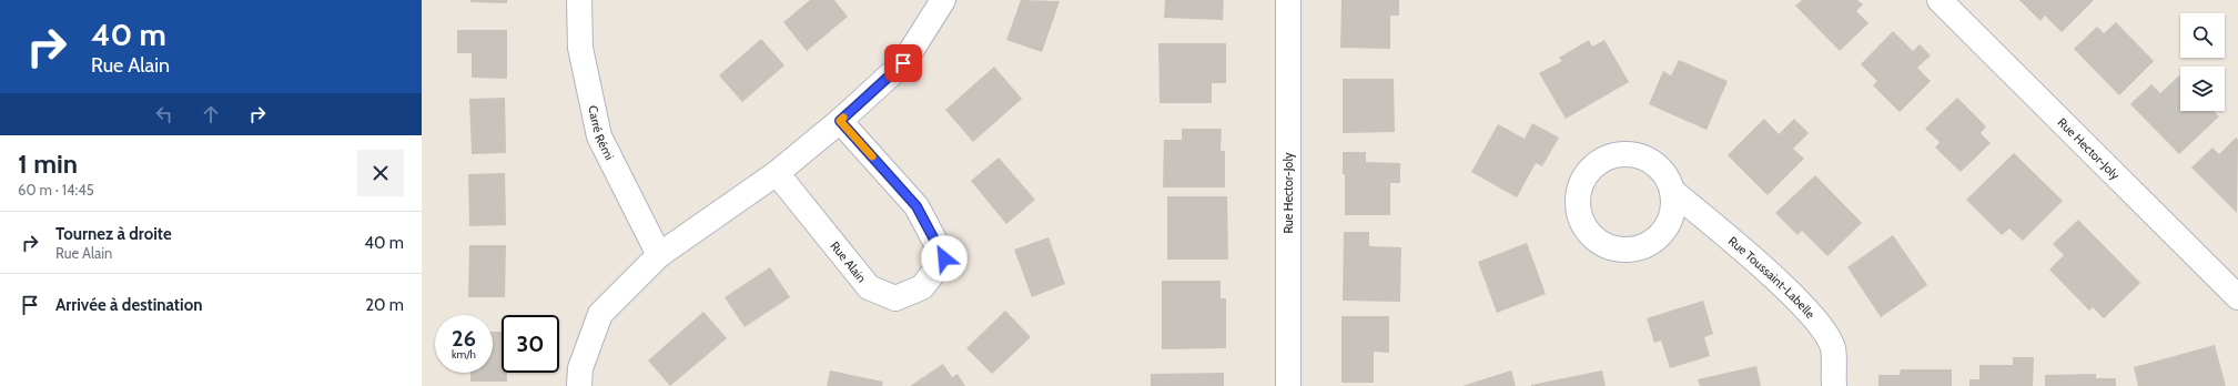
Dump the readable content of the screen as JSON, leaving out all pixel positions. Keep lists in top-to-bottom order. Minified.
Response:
{"streets":{"street":["Carré Rémi","Rue Hector-Joly","Rue Alain","Rue Toussaint-Labelle"]},"page":{"turn":["40 m","Rue Alain"],"heading":["1 min","60 m · 14:45"],"list":[{"name":"Tournez à droite","note":"Rue Alain","value":"40 m"},{"name":"Arrivée à destination","value":"20 m"}],"speed":"26 km/h","limit":"30"}}
